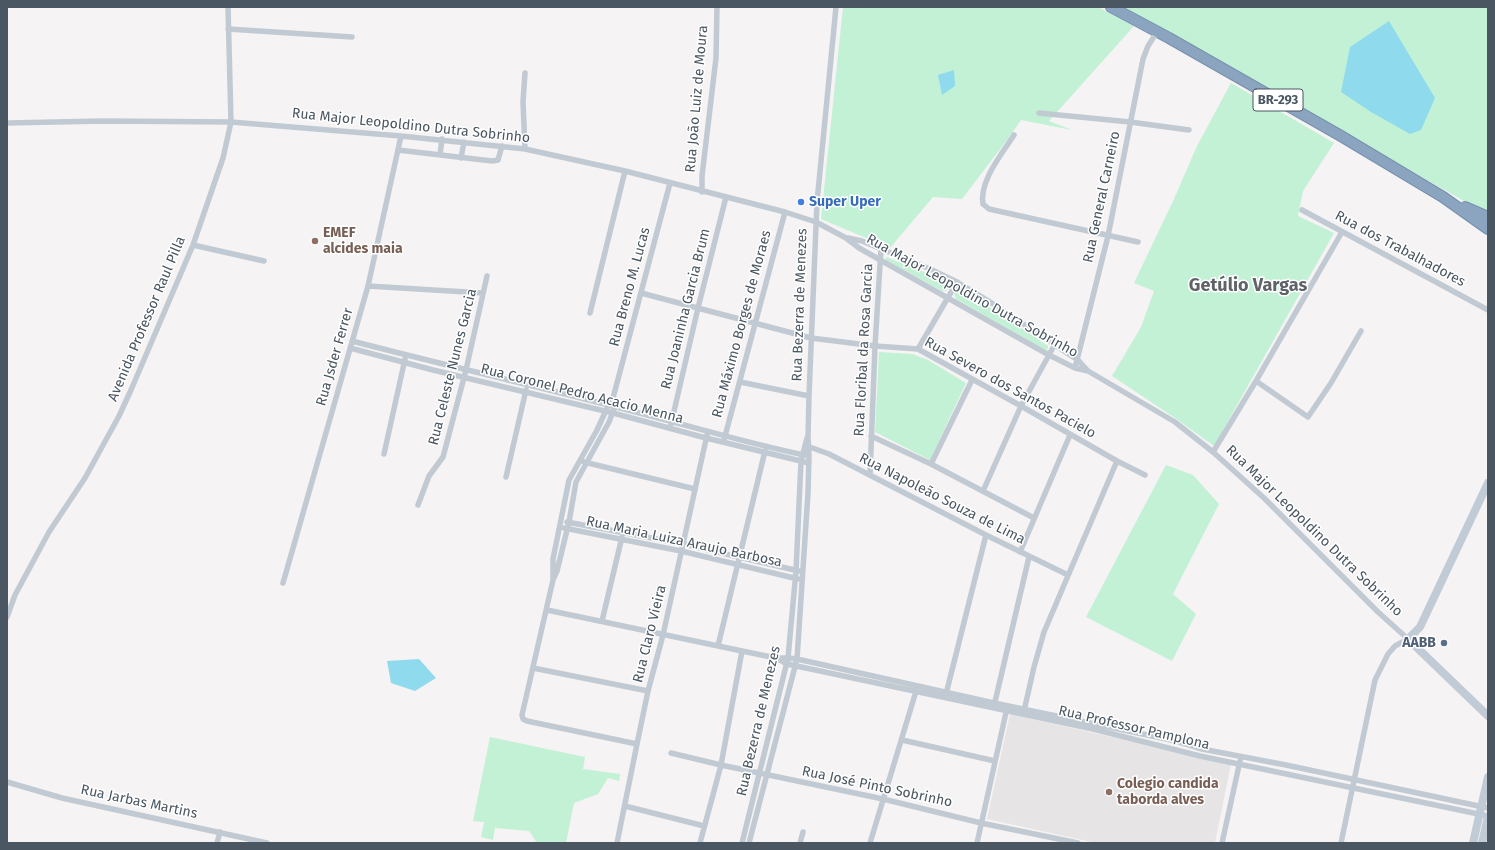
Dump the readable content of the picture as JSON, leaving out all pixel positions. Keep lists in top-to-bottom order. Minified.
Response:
{"streets":{"highway":["BR-293"],"street":["Rua João Luiz de Moura","Rua Major Leopoldino Dutra Sobrinho","Rua General Carneiro","Rua dos Trabalhadores","Rua Breno M. Lucas","Rua Bezerra de Menezes","Rua Joaninha Garcia Brum","Avenida Professor Raul Pilla","Rua Máximo Borges de Moraes","Rua Floribal da Rosa Garcia","Rua Jsder Ferrer","Rua Celeste Nunes Garcia","Rua Severo dos Santos Pacielo","Rua Coronel Pedro Acacio Menna","Rua Napoleão Souza de Lima","Rua Maria Luiza Araujo Barbosa","Rua Claro Vieira","Rua Professor Pamplona","Rua José Pinto Sobrinho","Rua Jarbas Martins"]},"crossings":[["Rua João Luiz de Moura","Rua Major Leopoldino Dutra Sobrinho"],["BR-293","Rua General Carneiro"],["Rua Major Leopoldino Dutra Sobrinho","Rua General Carneiro"],["Rua Major Leopoldino Dutra Sobrinho","Rua Breno M. Lucas"],["Rua Major Leopoldino Dutra Sobrinho","Rua Bezerra de Menezes"],["Rua Major Leopoldino Dutra Sobrinho","Rua Joaninha Garcia Brum"],["Rua Major Leopoldino Dutra Sobrinho","Avenida Professor Raul Pilla"],["Rua Major Leopoldino Dutra Sobrinho","Rua Máximo Borges de Moraes"],["Rua Major Leopoldino Dutra Sobrinho","Rua Floribal da Rosa Garcia"],["Rua Major Leopoldino Dutra Sobrinho","Rua Jsder Ferrer"],["Rua Breno M. Lucas","Rua Severo dos Santos Pacielo"],["Rua Breno M. Lucas","Rua Coronel Pedro Acacio Menna"],["Rua Breno M. Lucas","Rua Maria Luiza Araujo Barbosa"],["Rua Bezerra de Menezes","Rua Severo dos Santos Pacielo"],["Rua Bezerra de Menezes","Rua Coronel Pedro Acacio Menna"],["Rua Bezerra de Menezes","Rua Napoleão Souza de Lima"],["Rua Bezerra de Menezes","Rua Maria Luiza Araujo Barbosa"],["Rua Bezerra de Menezes","Rua Professor Pamplona"],["Rua Bezerra de Menezes","Rua José Pinto Sobrinho"],["Rua Joaninha Garcia Brum","Rua Severo dos Santos Pacielo"],["Rua Joaninha Garcia Brum","Rua Coronel Pedro Acacio Menna"],["Rua Máximo Borges de Moraes","Rua Severo dos Santos Pacielo"],["Rua Máximo Borges de Moraes","Rua Coronel Pedro Acacio Menna"],["Rua Floribal da Rosa Garcia","Rua Severo dos Santos Pacielo"],["Rua Floribal da Rosa Garcia","Rua Napoleão Souza de Lima"],["Rua Jsder Ferrer","Rua Coronel Pedro Acacio Menna"],["Rua Celeste Nunes Garcia","Rua Coronel Pedro Acacio Menna"],["Rua Coronel Pedro Acacio Menna","Rua Claro Vieira"],["Rua Maria Luiza Araujo Barbosa","Rua Claro Vieira"],["Rua Claro Vieira","Rua Professor Pamplona"]],"districts":["Getúlio Vargas"],"places":["Super Uper","EMEF alcides maia","AABB","Colegio candida taborda alves"]}
